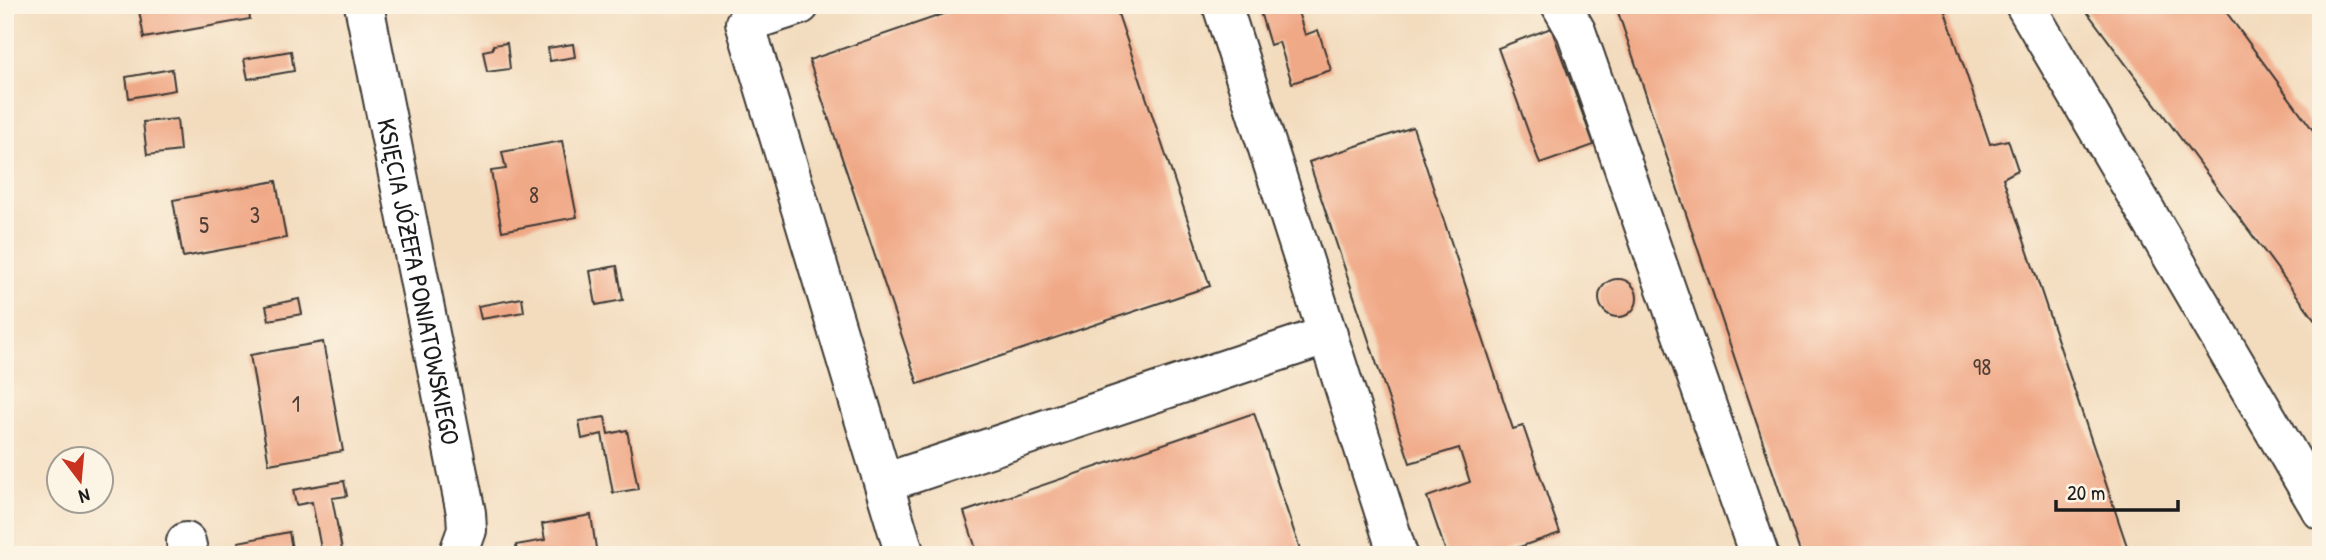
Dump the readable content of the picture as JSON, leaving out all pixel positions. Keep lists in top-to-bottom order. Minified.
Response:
{"streets":{"street":["KSIĘCIA JÓZEFA PONIATOWSKIEGO"]},"house_numbers":["8","3","5","98","1"],"scale_bar":"20 m","north":"bottom"}
